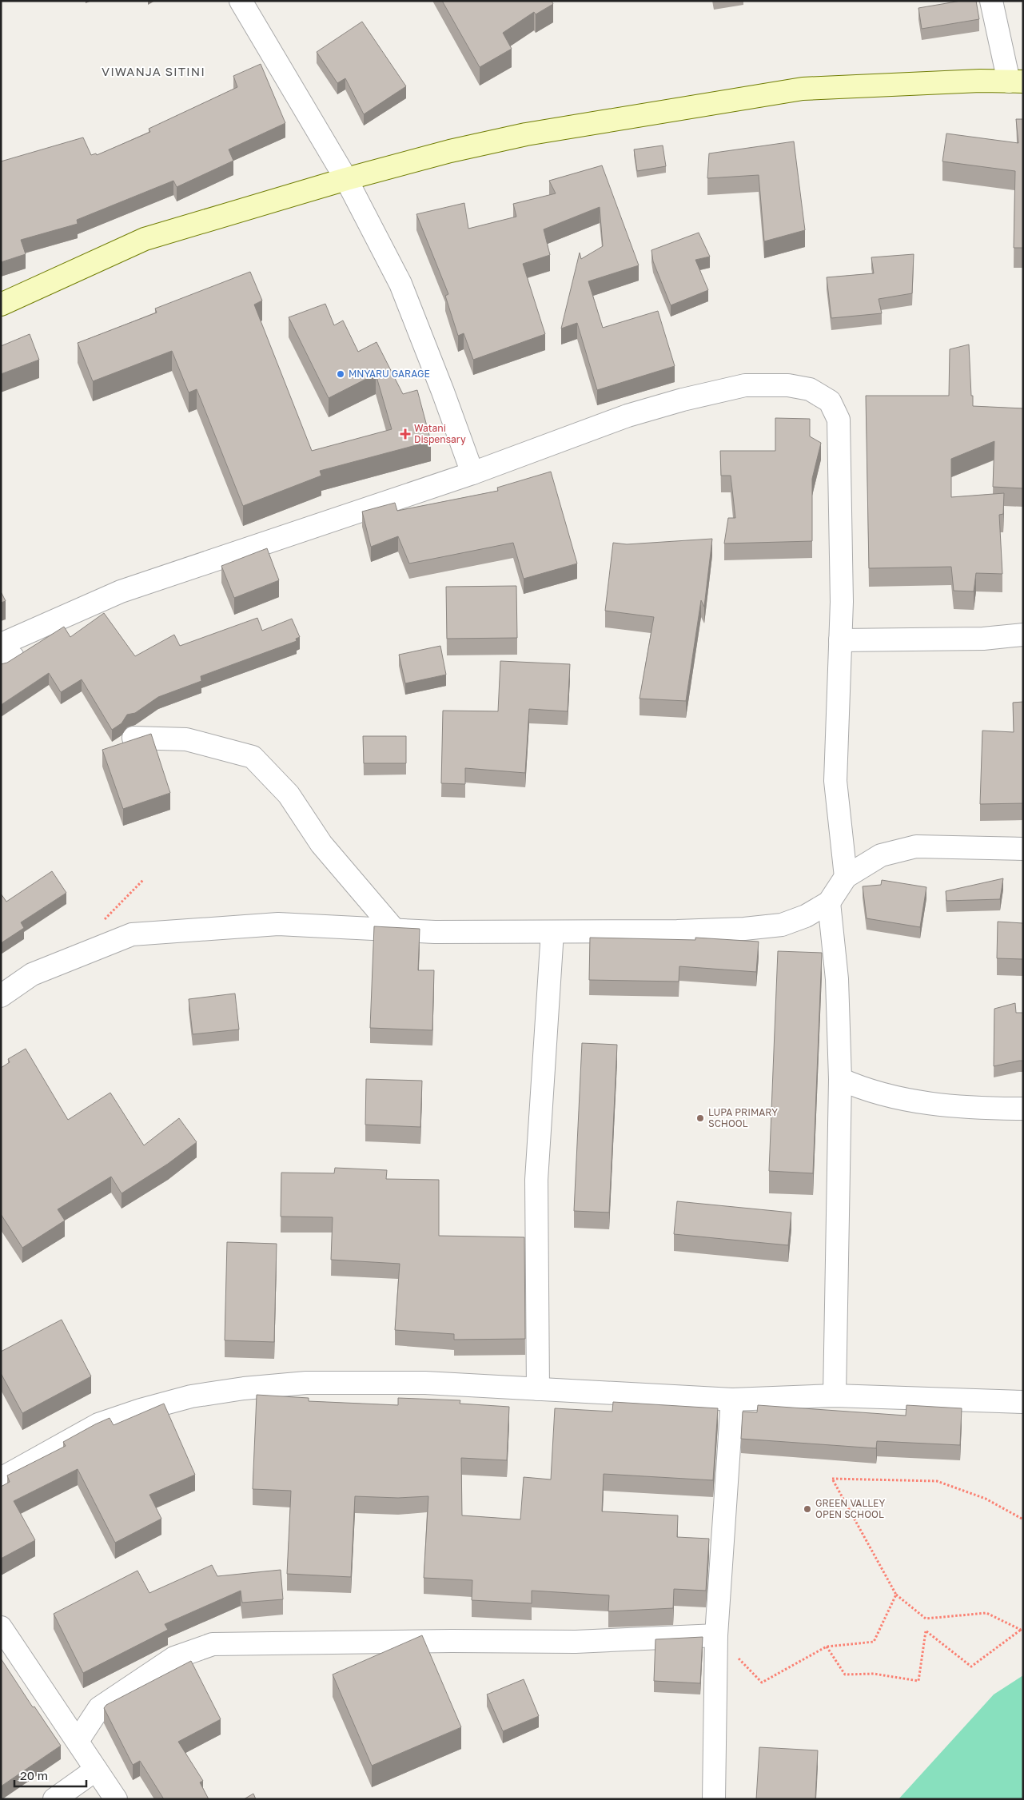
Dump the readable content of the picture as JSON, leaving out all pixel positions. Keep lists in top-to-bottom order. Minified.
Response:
{"districts":["VIWANJA SITINI"],"places":{"other":["MNYARU GARAGE","LUPA PRIMARY SCHOOL","GREEN VALLEY OPEN SCHOOL"],"health":["Watani Dispensary"]},"scale_bar":"20 m"}
